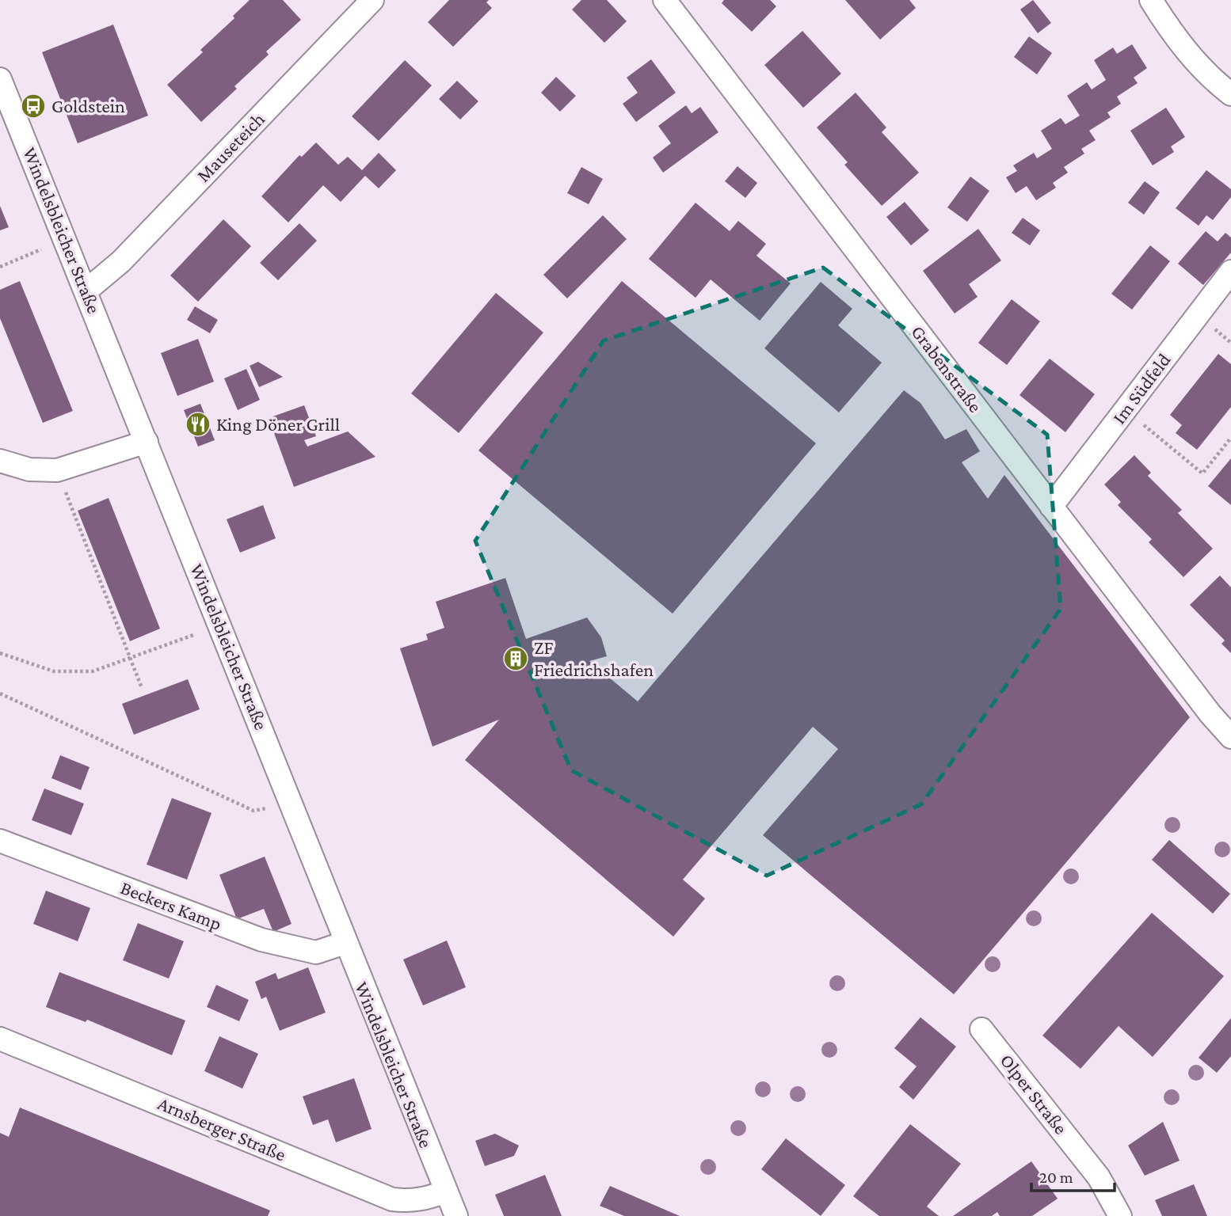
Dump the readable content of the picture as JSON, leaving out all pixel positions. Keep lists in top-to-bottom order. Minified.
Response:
{"streets":{"street":["Mauseteich","Windelsbleicher Straße","Grabenstraße","Im Südfeld","Beckers Kamp","Olper Straße","Arnsberger Straße"]},"crossings":[["Mauseteich","Windelsbleicher Straße"],["Windelsbleicher Straße","Beckers Kamp"],["Windelsbleicher Straße","Arnsberger Straße"],["Grabenstraße","Im Südfeld"]],"places":{"bus stop":["Goldstein"],"restaurant":["King Döner Grill"],"building":["ZF Friedrichshafen"]},"scale_bar":"20 m"}
